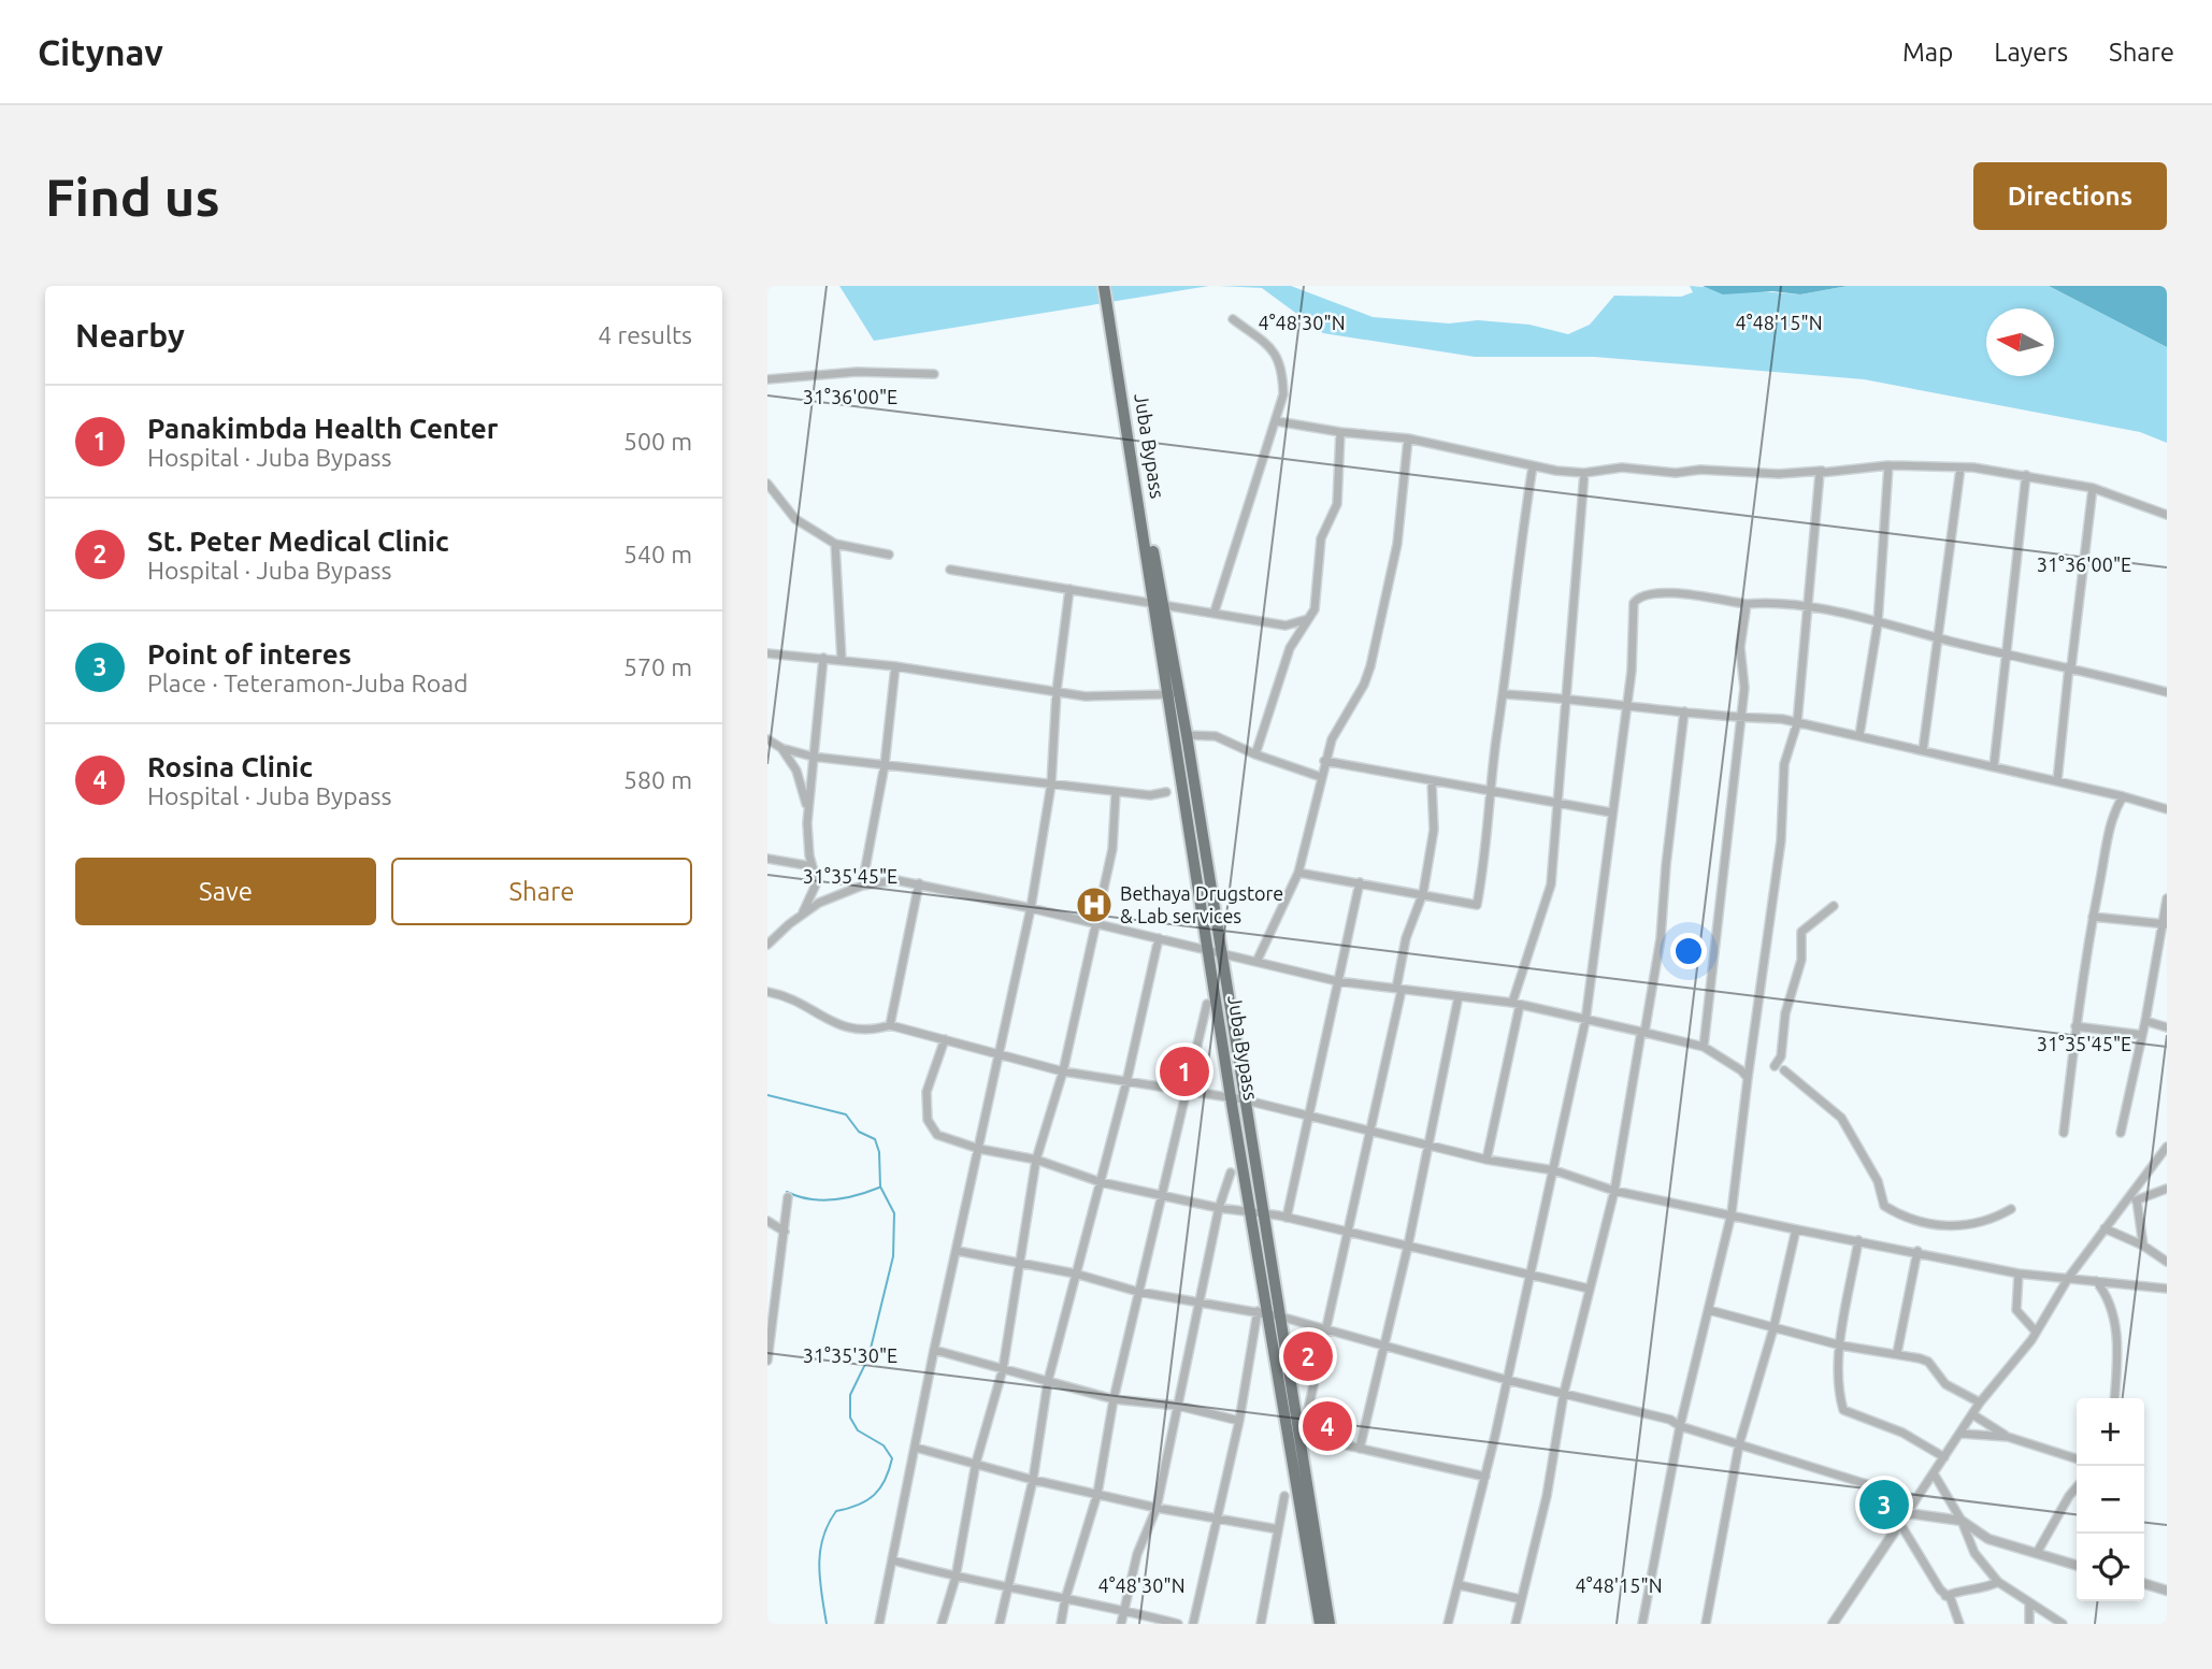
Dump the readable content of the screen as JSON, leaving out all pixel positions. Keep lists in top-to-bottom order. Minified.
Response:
{"streets":{"main road":["Juba Bypass"]},"places":{"hospital":["Bethaya Drugstore & Lab services"]},"north":"left","page":{"header":"Citynav","nav":["Map","Layers","Share"],"buttons":["Directions",["Save","Share"]],"title":"Find us","heading":["Nearby","4 results"],"list":[{"mark":"1","name":"Panakimbda Health Center","note":"Hospital · Juba Bypass","value":"500 m"},{"mark":"2","name":"St. Peter Medical Clinic","note":"Hospital · Juba Bypass","value":"540 m"},{"mark":"3","name":"Point of interes","note":"Place · Teteramon-Juba Road","value":"570 m"},{"mark":"4","name":"Rosina Clinic","note":"Hospital · Juba Bypass","value":"580 m"}],"pins":["1","2","4","3"],"map_buttons":["+","−"]},"coordinates":["4°48'30\"N","4°48'15\"N","31°36'00\"E","31°35'45\"E","31°35'30\"E"]}
